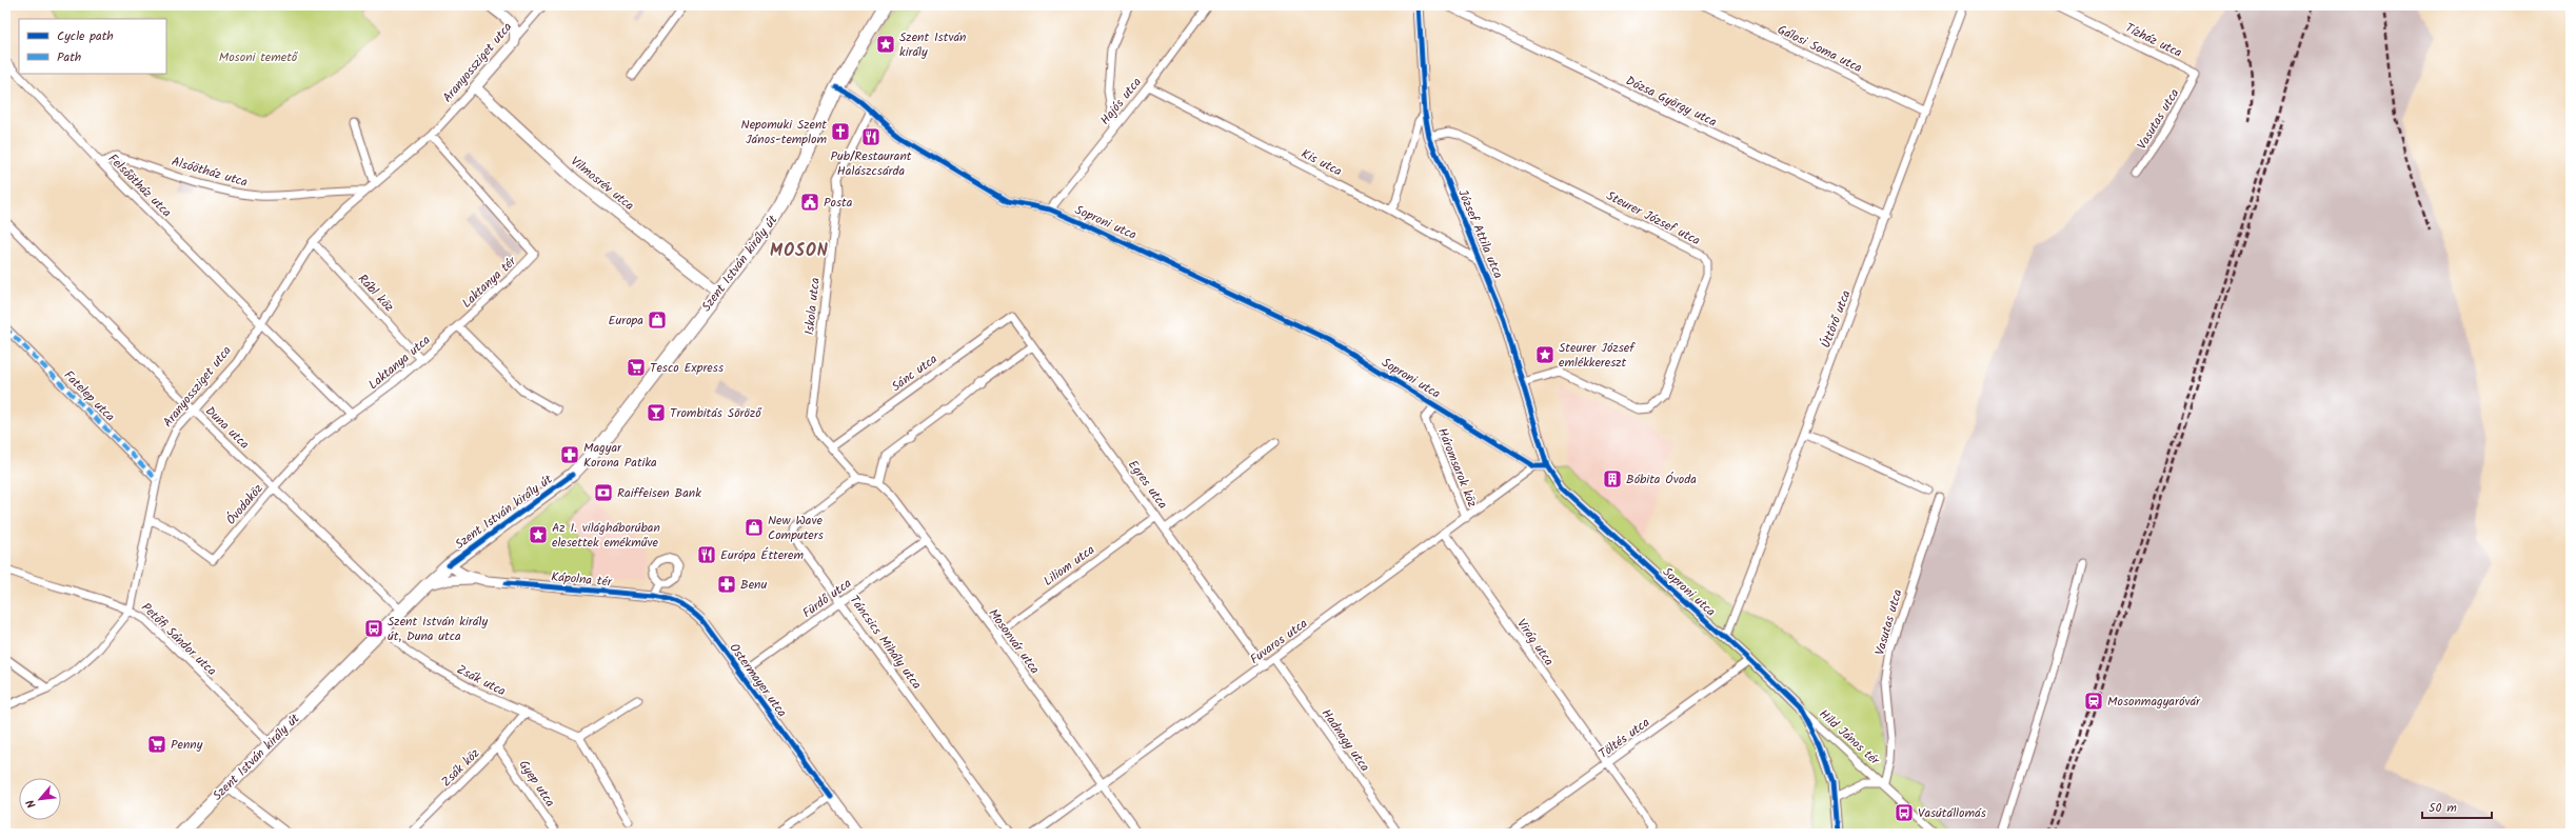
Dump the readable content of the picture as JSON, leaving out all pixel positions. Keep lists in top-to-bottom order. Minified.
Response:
{"streets":{"main road":["Aranyossziget utca","Vilmosrév utca","Szent István király út"],"street":["Tízház utca","Gálosi Soma utca","Hajós utca","Dózsa György utca","Vasutas utca","Kis utca","Alsóötház utca","Felsőötház utca","Steurer József utca","Soproni utca","József Attila utca","Laktanya tér","Rábl köz","Iskola utca","Úttörő utca","Laktanya utca","Sánc utca","Fatelep utca","Duna utca","Háromsarok köz","Egres utca","Óvodaköz","Liliom utca","Kápolna tér","Fürdő utca","Petőfi Sándor utca","Mosonvár utca","Fuvaros utca","Táncsics Mihály utca","Virág utca","Zsák utca","Ostermayer utca","Hild János tér","Töltés utca","Hadnagy utca","Zsák köz","Gyep utca"]},"crossings":[["Tízház utca","Vasutas utca"],["Gálosi Soma utca","Úttörő utca"],["Aranyossziget utca","Alsóötház utca"],["Aranyossziget utca","Vilmosrév utca"],["Aranyossziget utca","Felsőötház utca"],["Aranyossziget utca","Laktanya tér"],["Aranyossziget utca","Rábl köz"],["Aranyossziget utca","Fatelep utca"],["Aranyossziget utca","Duna utca"],["Aranyossziget utca","Óvodaköz"],["Aranyossziget utca","Petőfi Sándor utca"],["Hajós utca","Kis utca"],["Hajós utca","Soproni utca"],["Dózsa György utca","Úttörő utca"],["Vasutas utca","Hild János tér"],["Kis utca","József Attila utca"],["Alsóötház utca","Felsőötház utca"],["Vilmosrév utca","Szent István király út"],["Steurer József utca","József Attila utca"],["Soproni utca","József Attila utca"],["Soproni utca","Szent István király út"],["Soproni utca","Iskola utca"],["Soproni utca","Úttörő utca"],["Soproni utca","Háromsarok köz"],["Soproni utca","Fuvaros utca"],["Soproni utca","Hild János tér"],["Soproni utca","Töltés utca"],["Szent István király út","Duna utca"],["Szent István király út","Kápolna tér"],["Szent István király út","Petőfi Sándor utca"],["Szent István király út","Zsák utca"],["Laktanya tér","Laktanya utca"],["Rábl köz","Laktanya utca"],["Iskola utca","Sánc utca"],["Iskola utca","Táncsics Mihály utca"],["Laktanya utca","Óvodaköz"],["Sánc utca","Egres utca"],["Duna utca","Óvodaköz"],["Háromsarok köz","Fuvaros utca"],["Egres utca","Liliom utca"],["Egres utca","Fuvaros utca"],["Liliom utca","Mosonvár utca"],["Kápolna tér","Ostermayer utca"],["Fürdő utca","Mosonvár utca"],["Fürdő utca","Táncsics Mihály utca"],["Fürdő utca","Ostermayer utca"],["Mosonvár utca","Fuvaros utca"],["Fuvaros utca","Virág utca"],["Fuvaros utca","Hadnagy utca"],["Virág utca","Töltés utca"],["Zsák utca","Zsák köz"],["Zsák köz","Gyep utca"]],"districts":["MOSON"],"parks":["Mosoni temető"],"places":{"place":["Szent István király","Steurer József emlékkereszt","Az I. világháborúban elesettek emékműve"],"church":["Nepomuki Szent János-templom"],"restaurant":["Pub/Restaurant Halászcsárda","Európa Étterem"],"public building":["Posta"],"shop":["Europa","New Wave Computers"],"supermarket":["Tesco Express","Penny"],"bar":["Trombitás Söröző"],"pharmacy":["Magyar Korona Patika","Benu"],"building":["Bóbita Óvoda"],"bank":["Raiffeisen Bank"],"bus stop":["Szent István király út, Duna utca","Vasútállomás"],"station":["Mosonmagyaróvár"]},"legend":["Cycle path","Path"],"scale_bar":"50 m","north":"bottom left"}
